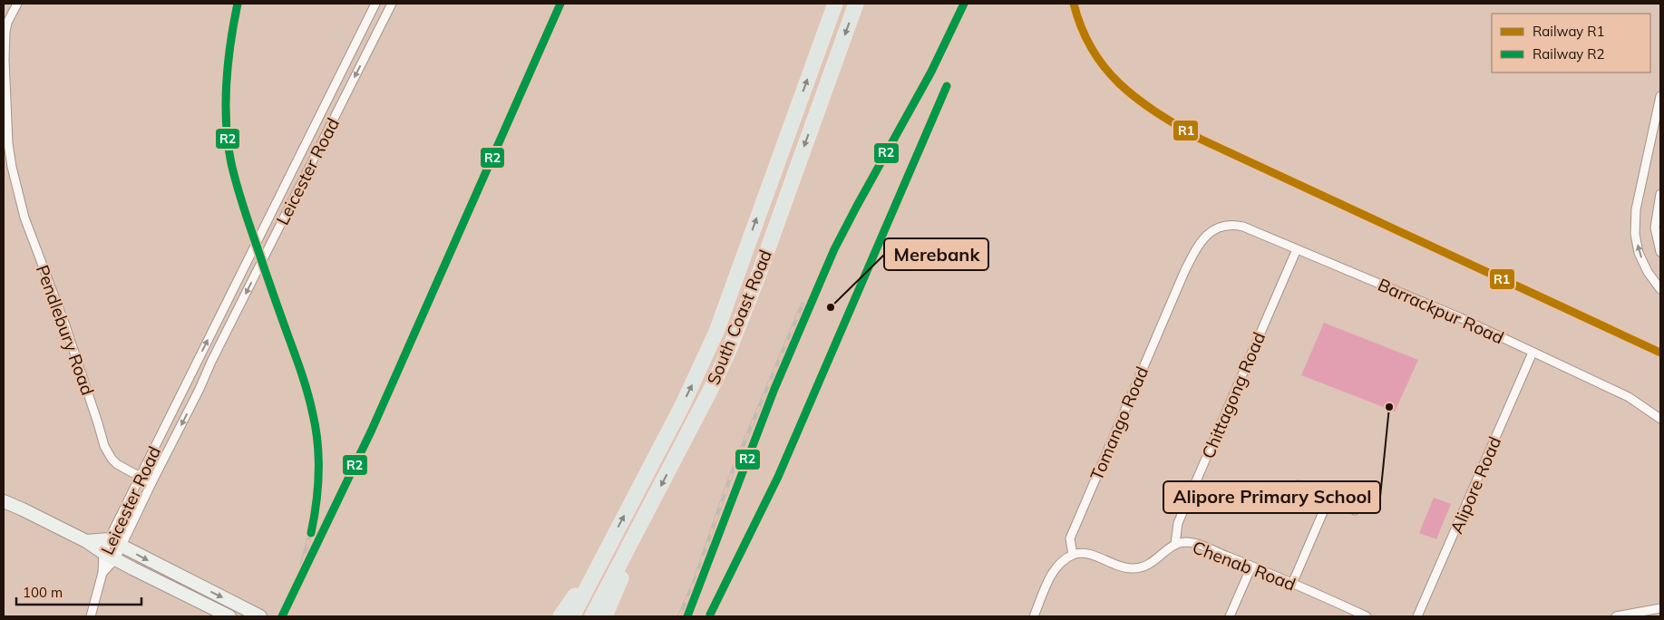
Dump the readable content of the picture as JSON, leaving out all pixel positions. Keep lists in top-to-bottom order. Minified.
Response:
{"streets":{"main road":["South Coast Road"],"street":["Leicester Road","Barrackpur Road","Pendlebury Road","Chittagong Road","Tomango Road","Alipore Road","Chenab Road"]},"crossings":[["Leicester Road","Pendlebury Road"],["Barrackpur Road","Chittagong Road"],["Barrackpur Road","Tomango Road"],["Barrackpur Road","Alipore Road"],["Chittagong Road","Chenab Road"],["Tomango Road","Chenab Road"]],"places":["Merebank","Alipore Primary School"],"lines":["rail line R1","rail line R2"],"legend":["Railway R1","Railway R2"],"scale_bar":"100 m"}
